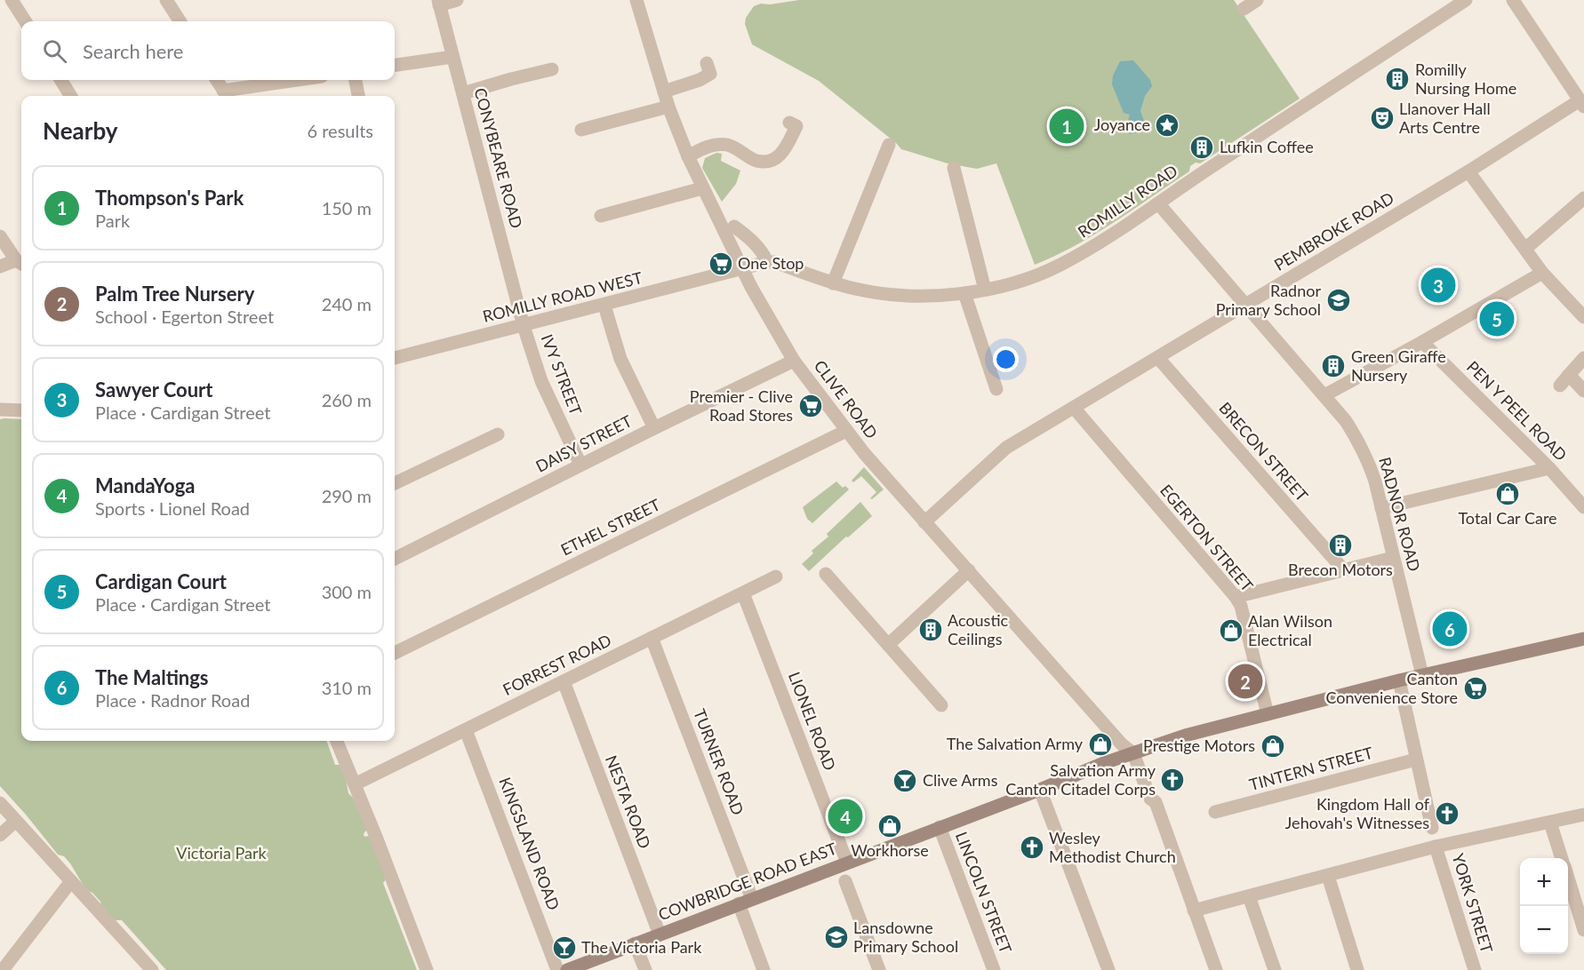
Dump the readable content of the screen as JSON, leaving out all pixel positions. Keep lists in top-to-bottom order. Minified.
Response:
{"streets":{"street":["CONYBEARE ROAD","ROMILLY ROAD","PEMBROKE ROAD","ROMILLY ROAD WEST","IVY STREET","CLIVE ROAD","PEN Y PEEL ROAD","DAISY STREET","BRECON STREET","RADNOR ROAD","ETHEL STREET","EGERTON STREET","FORREST ROAD","LIONEL ROAD","TURNER ROAD","TINTERN STREET","NESTA ROAD","KINGSLAND ROAD","COWBRIDGE ROAD EAST","LINCOLN STREET","YORK STREET"]},"crossings":[["CONYBEARE ROAD","ROMILLY ROAD WEST"],["CONYBEARE ROAD","IVY STREET"],["ROMILLY ROAD","RADNOR ROAD"],["PEMBROKE ROAD","CLIVE ROAD"],["PEMBROKE ROAD","BRECON STREET"],["PEMBROKE ROAD","RADNOR ROAD"],["PEMBROKE ROAD","EGERTON STREET"],["ROMILLY ROAD WEST","IVY STREET"],["ROMILLY ROAD WEST","CLIVE ROAD"],["IVY STREET","DAISY STREET"],["CLIVE ROAD","DAISY STREET"],["CLIVE ROAD","ETHEL STREET"],["CLIVE ROAD","COWBRIDGE ROAD EAST"],["RADNOR ROAD","COWBRIDGE ROAD EAST"],["EGERTON STREET","COWBRIDGE ROAD EAST"],["FORREST ROAD","LIONEL ROAD"],["FORREST ROAD","TURNER ROAD"],["FORREST ROAD","NESTA ROAD"],["FORREST ROAD","KINGSLAND ROAD"],["LIONEL ROAD","COWBRIDGE ROAD EAST"],["TURNER ROAD","COWBRIDGE ROAD EAST"],["NESTA ROAD","COWBRIDGE ROAD EAST"],["COWBRIDGE ROAD EAST","LINCOLN STREET"]],"parks":["Victoria Park"],"places":{"building":["Romilly Nursing Home","Lufkin Coffee","Green Giraffe Nursery","Brecon Motors","Acoustic Ceilings"],"theatre":["Llanover Hall Arts Centre"],"place":["Joyance"],"supermarket":["One Stop","Premier - Clive Road Stores","Canton Convenience Store"],"school or university":["Radnor Primary School","Lansdowne Primary School"],"shop":["Total Car Care","Alan Wilson Electrical","The Salvation Army","Prestige Motors","Workhorse"],"church":["Salvation Army Canton Citadel Corps","Kingdom Hall of Jehovah's Witnesses","Wesley Methodist Church"],"bar":["Clive Arms","The Victoria Park"]},"page":{"search":"Search here","heading":["Nearby","6 results"],"pins":["1","3","5","6","2","4"],"list":[{"mark":"1","name":"Thompson's Park","note":"Park","value":"150 m"},{"mark":"2","name":"Palm Tree Nursery","note":"School · Egerton Street","value":"240 m"},{"mark":"3","name":"Sawyer Court","note":"Place · Cardigan Street","value":"260 m"},{"mark":"4","name":"MandaYoga","note":"Sports · Lionel Road","value":"290 m"},{"mark":"5","name":"Cardigan Court","note":"Place · Cardigan Street","value":"300 m"},{"mark":"6","name":"The Maltings","note":"Place · Radnor Road","value":"310 m"}],"map_buttons":["+","−"]}}
